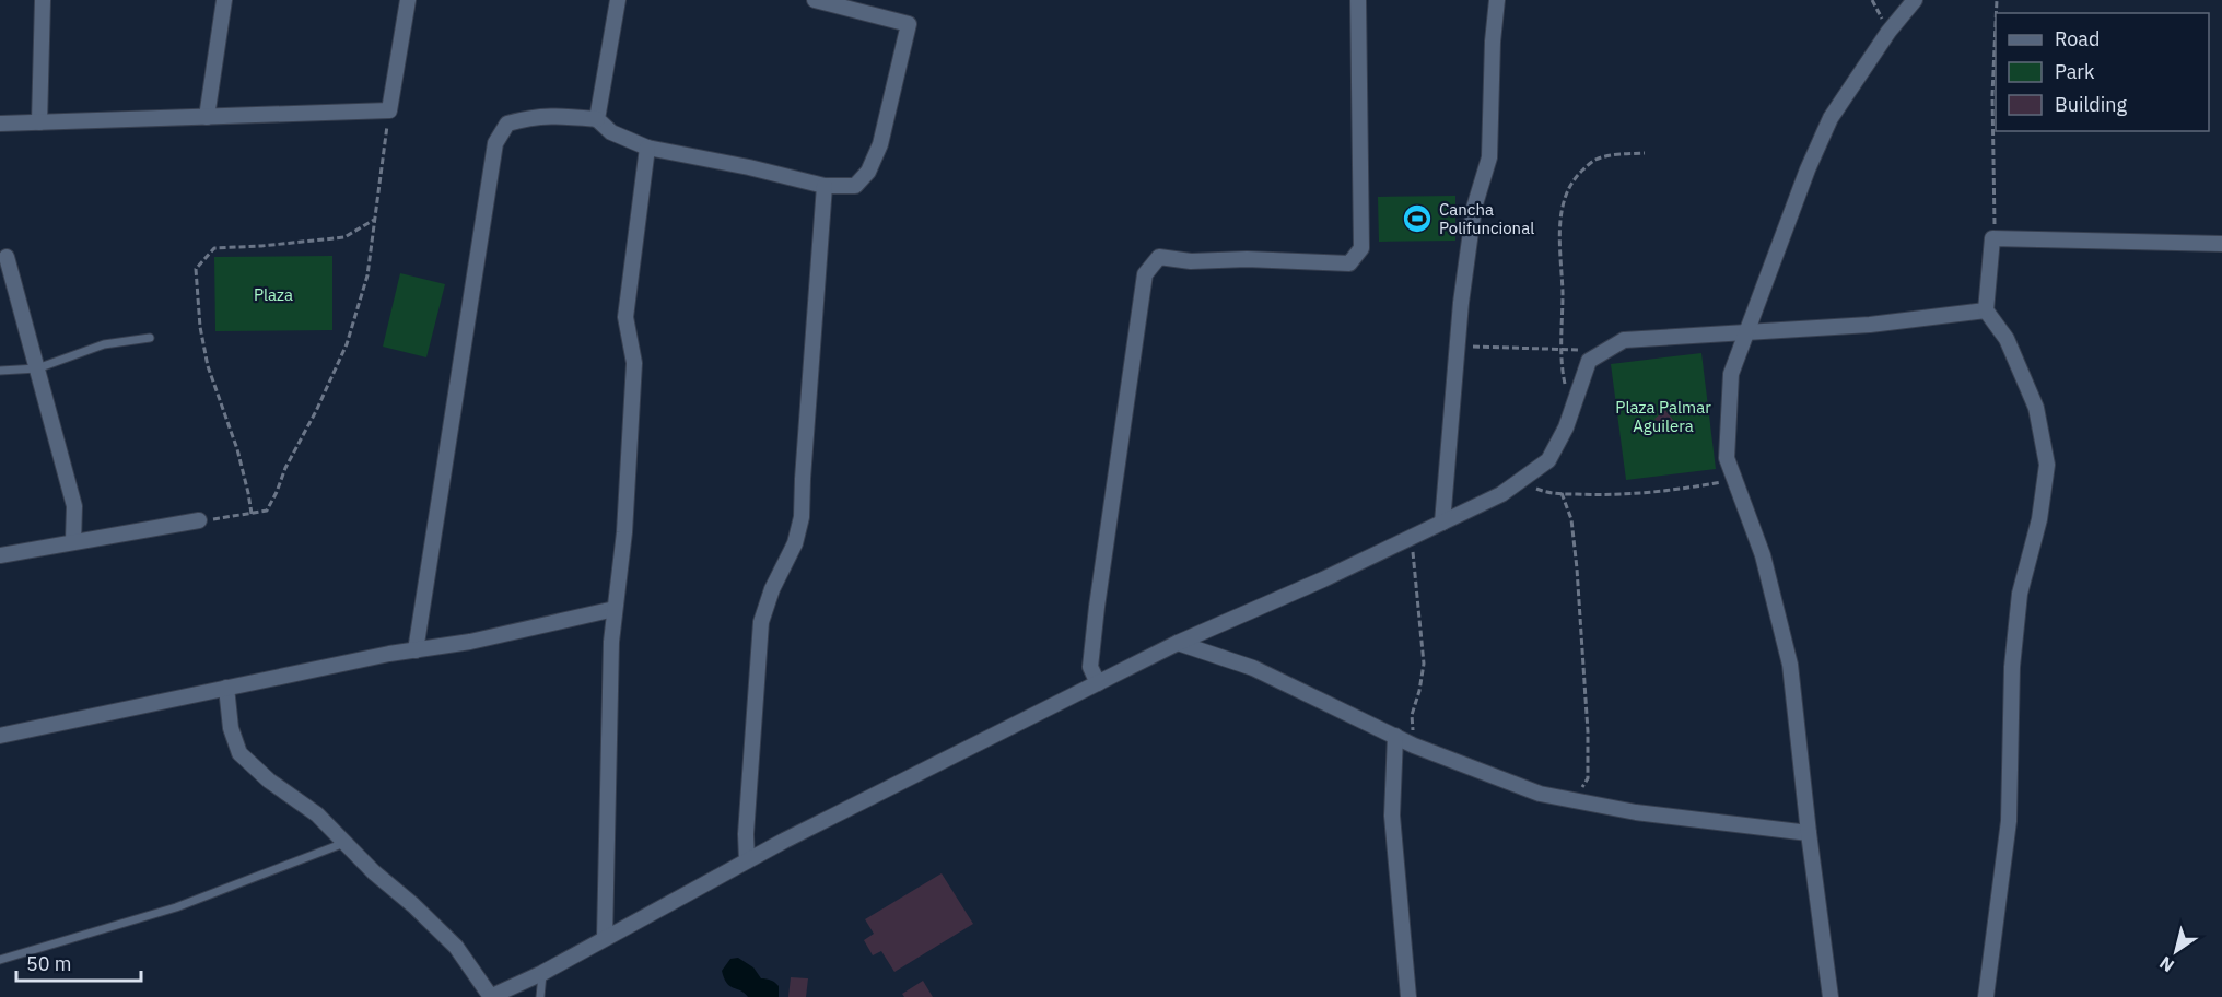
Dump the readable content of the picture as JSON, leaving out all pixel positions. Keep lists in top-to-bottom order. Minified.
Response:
{"parks":["Plaza","Plaza Palmar Aguilera"],"places":{"sports":["Cancha Polifuncional"]},"legend":["Road","Park","Building"],"scale_bar":"50 m","north":"bottom left"}
